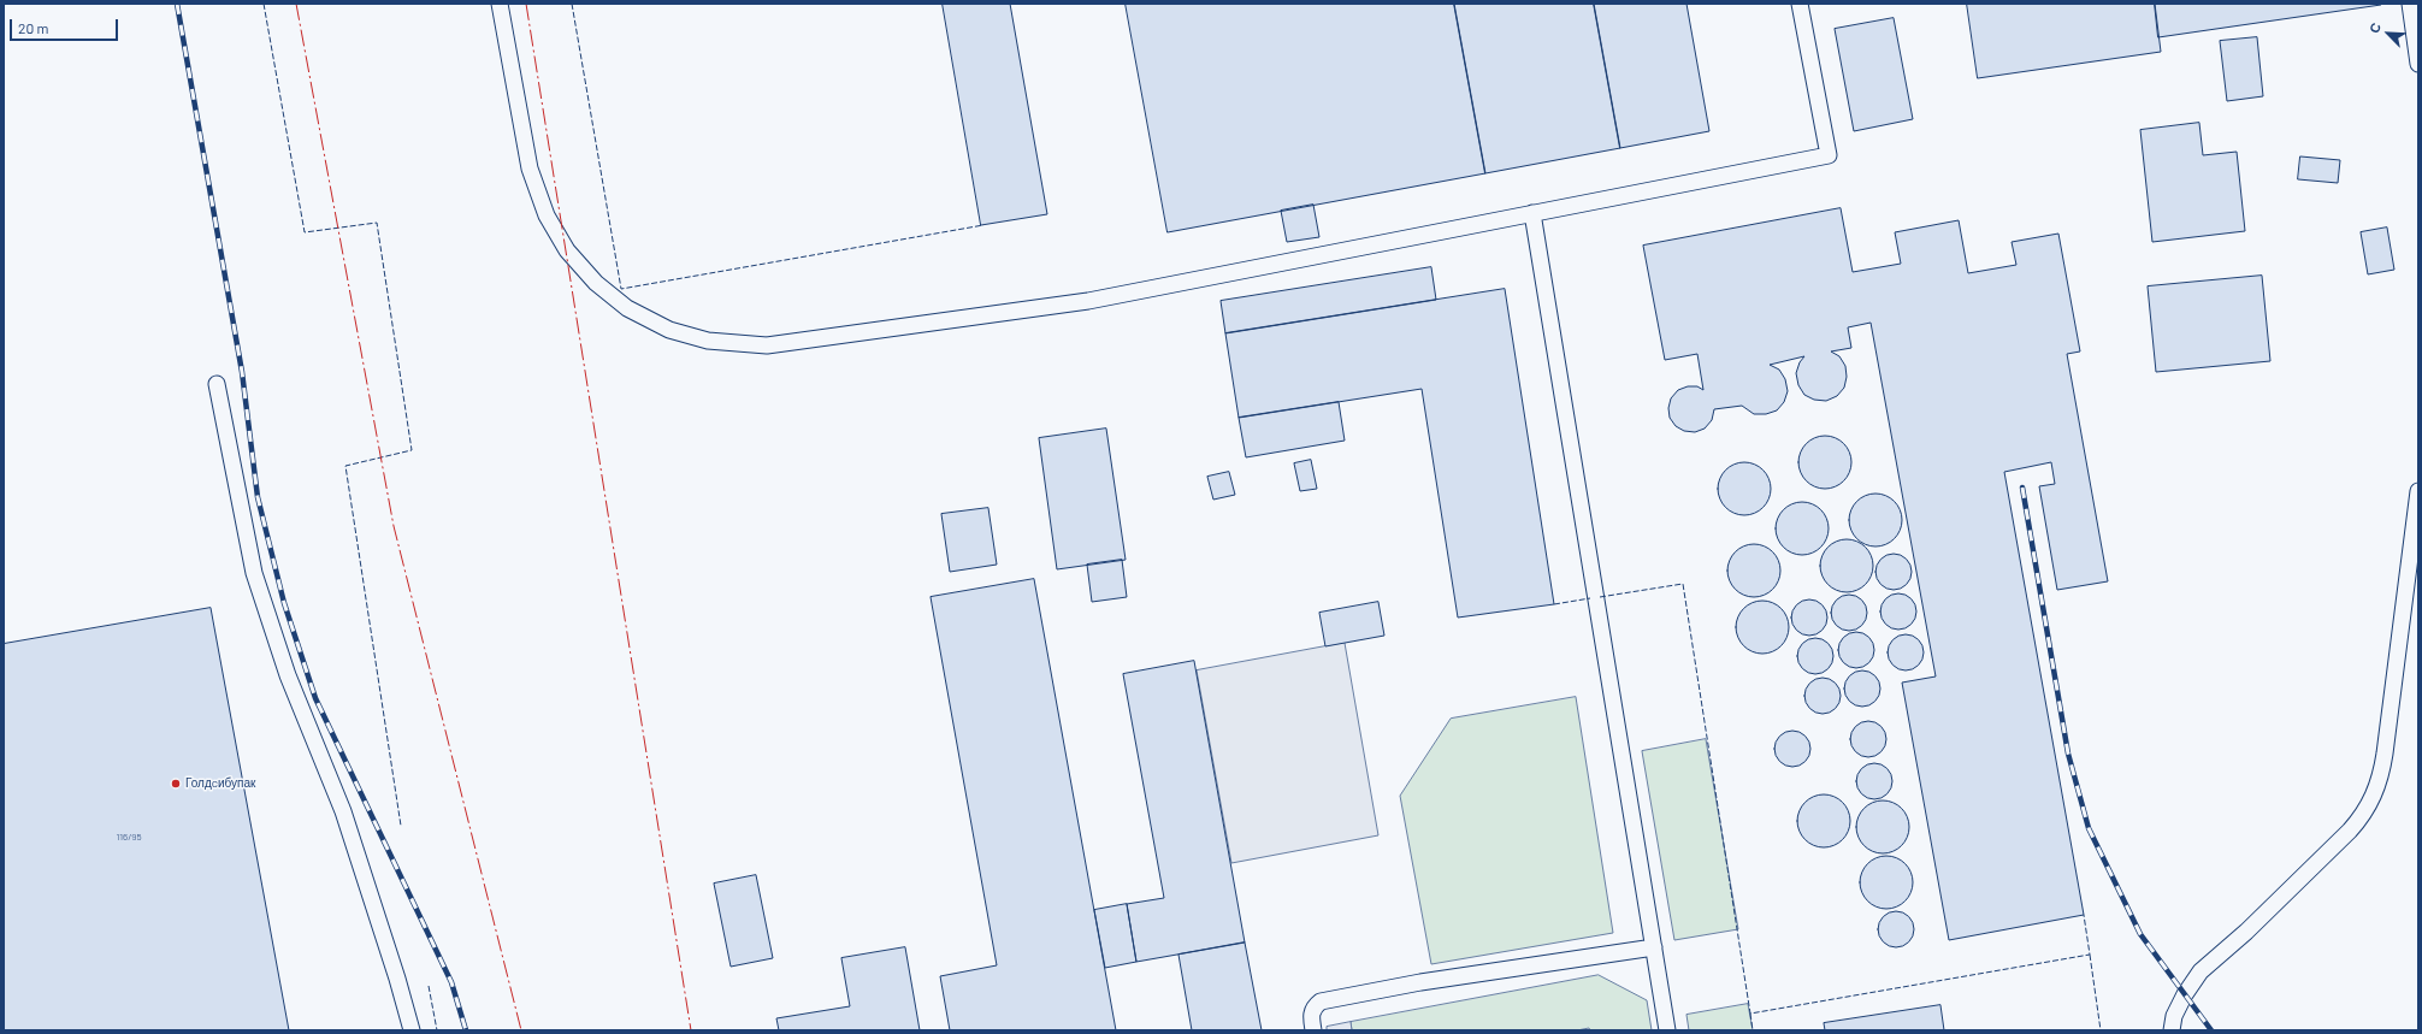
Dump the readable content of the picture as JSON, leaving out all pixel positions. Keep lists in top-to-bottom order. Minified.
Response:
{"places":["Голдcибупак"],"house_numbers":["116/95"],"scale_bar":"20 m","north":"top left"}
